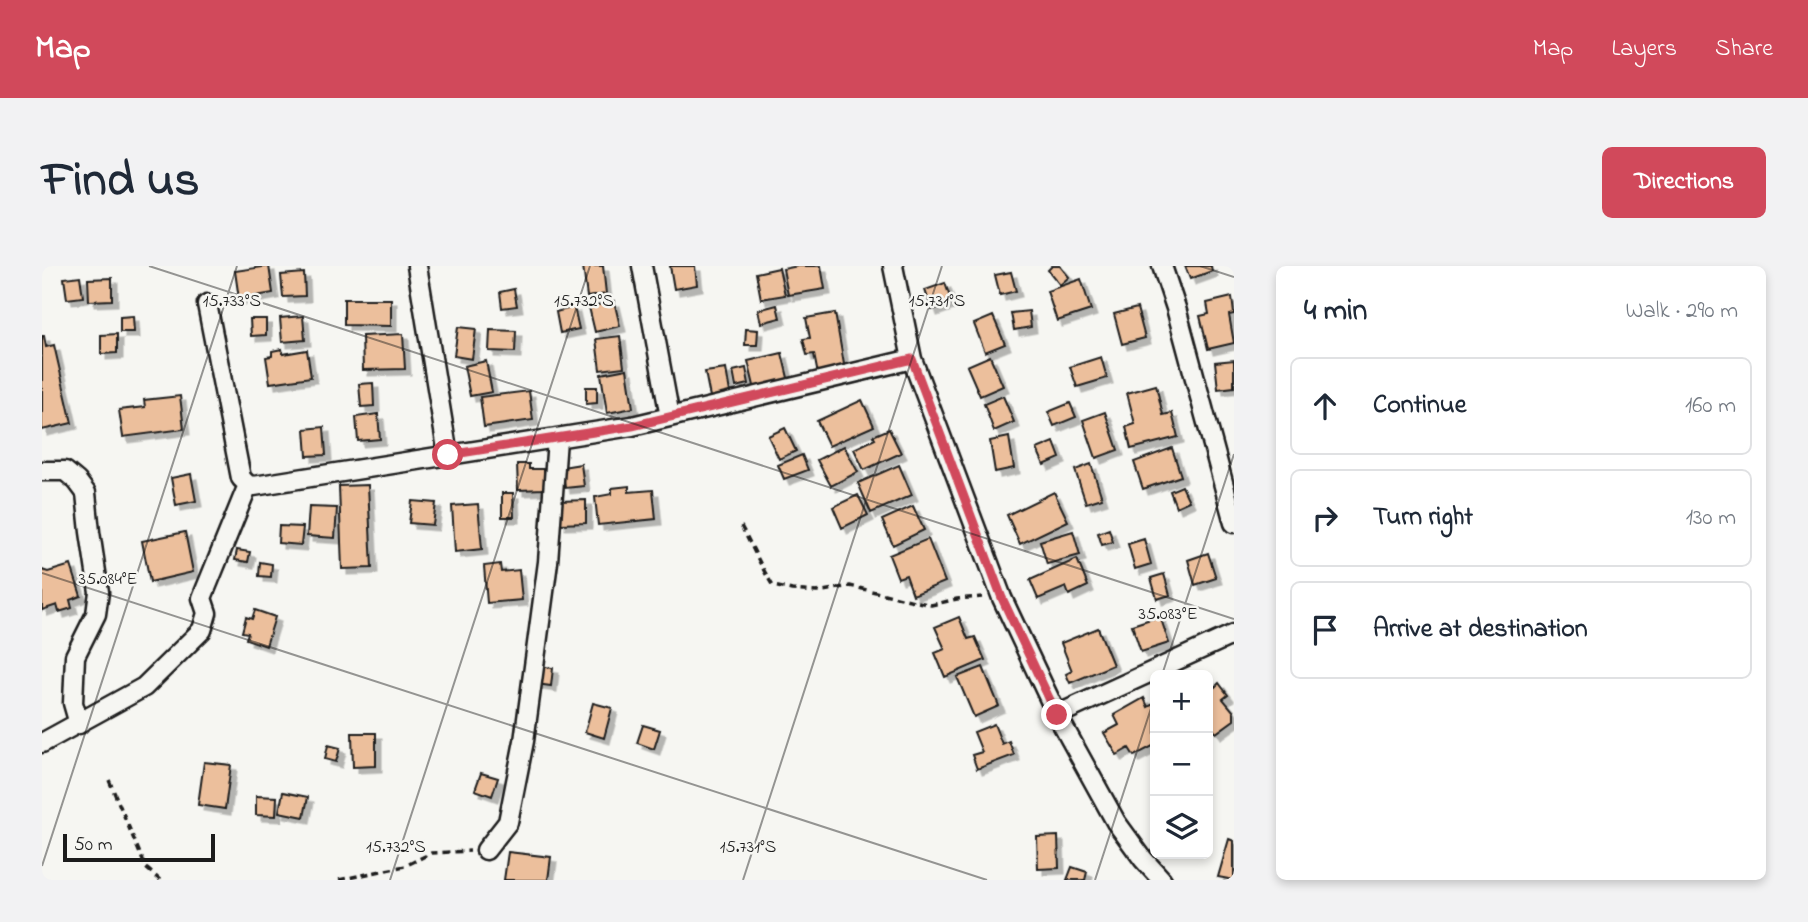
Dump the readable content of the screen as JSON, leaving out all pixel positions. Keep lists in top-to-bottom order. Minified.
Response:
{"scale_bar":"50 m","page":{"header":"Map","nav":["Map","Layers","Share"],"title":"Find us","buttons":"Directions","heading":["4 min","Walk · 290 m"],"list":[["Continue","160 m"],["Turn right","130 m"],"Arrive at destination"],"map_buttons":["+","−"],"scale":"50 m"},"coordinates":["15.733°S","15.732°S","15.731°S","35.084°E","35.083°E"]}
